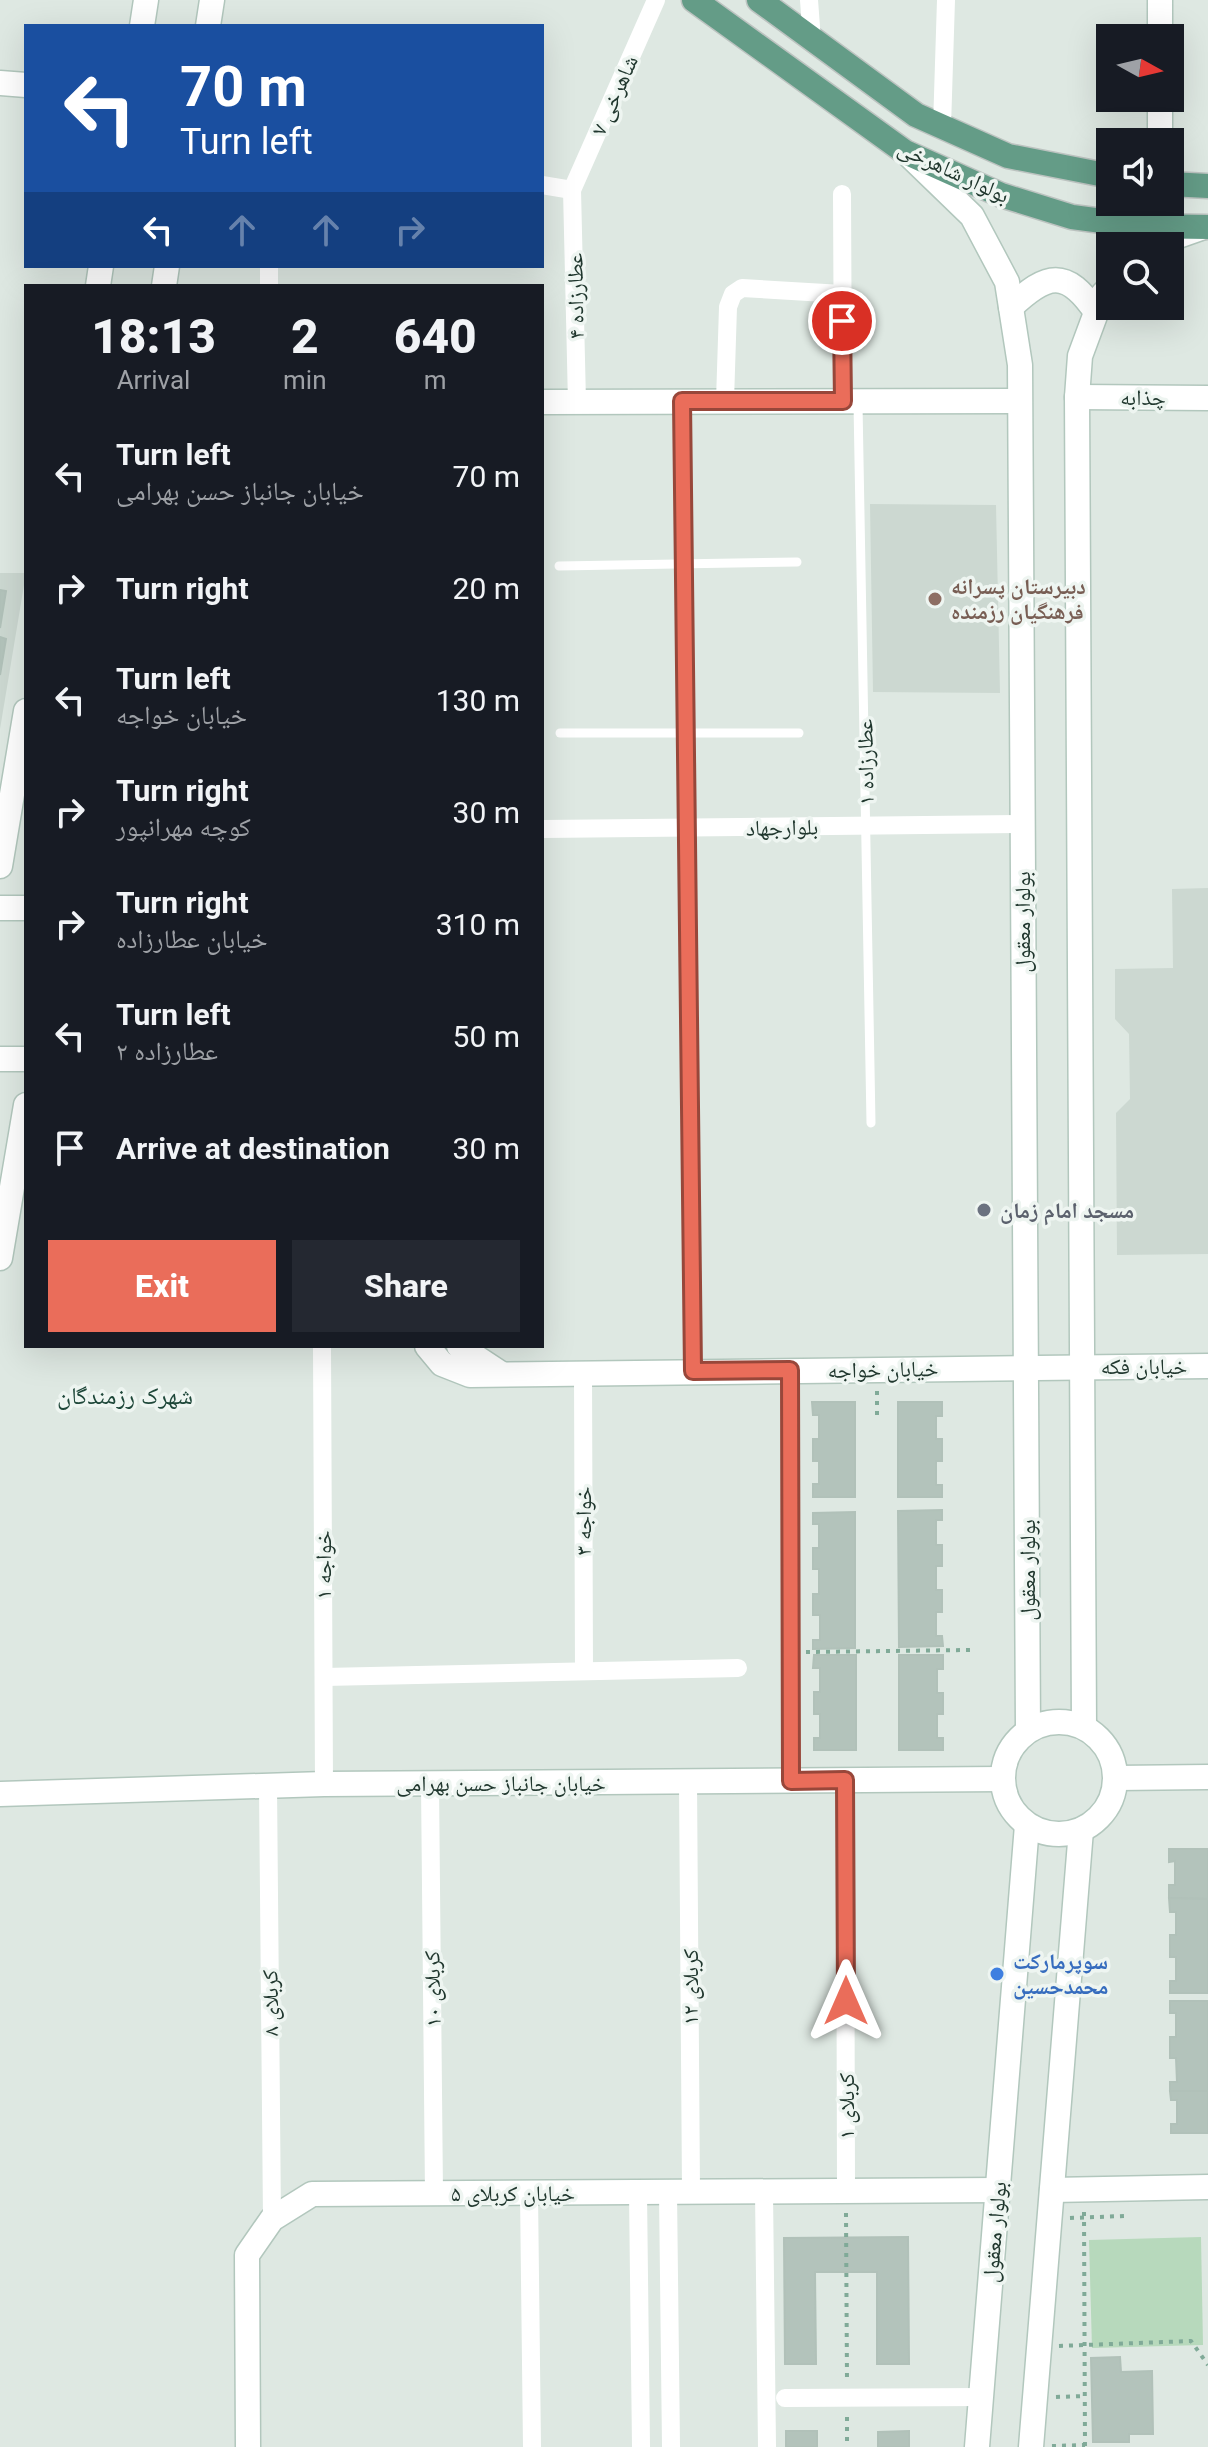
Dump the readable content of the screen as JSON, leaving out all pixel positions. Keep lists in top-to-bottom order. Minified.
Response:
{"streets":{"main road":["بولوار شاهرخی"],"street":["شاهرخی ۷","عطارزاده ۴","چذابه","بلوارجهاد","بولوار معقول","خیابان فکه","خیابان خواجه","خواجه ۳","خواجه ۱","خیابان جانباز حسن بهرامی","کربلای ۱۲","کربلای ۱۰","کربلای ۸","کربلای ۱","خیابان کربلای ۵"],"lane":["عطارزاده ۱"]},"crossings":[["شاهرخی ۷","عطارزاده ۴"],["بولوار شاهرخی","بولوار معقول"],["عطارزاده ۱","بلوارجهاد"],["بلوارجهاد","بولوار معقول"],["بولوار معقول","خیابان فکه"],["بولوار معقول","خیابان خواجه"],["بولوار معقول","خیابان جانباز حسن بهرامی"],["بولوار معقول","خیابان کربلای ۵"],["خیابان فکه","خیابان خواجه"],["خیابان خواجه","خواجه ۳"],["خواجه ۱","خیابان جانباز حسن بهرامی"],["خیابان جانباز حسن بهرامی","کربلای ۱۲"],["خیابان جانباز حسن بهرامی","کربلای ۱۰"],["خیابان جانباز حسن بهرامی","کربلای ۸"],["خیابان جانباز حسن بهرامی","کربلای ۱"],["کربلای ۱۲","خیابان کربلای ۵"],["کربلای ۱۰","خیابان کربلای ۵"],["کربلای ۸","خیابان کربلای ۵"],["کربلای ۱","خیابان کربلای ۵"]],"districts":["شهرک رزمندگان"],"places":["دبیرستان پسرانه فرهنگیان رزمنده","مسجد امام زمان","سوپرمارکت محمدحسین"],"north":"right","page":{"turn":["70 m","Turn left"],"eta":["18:13","Arrival","2","min","640","m"],"list":[{"name":"Turn left","note":"خیابان جانباز حسن بهرامی","value":"70 m"},{"name":"Turn right","value":"20 m"},{"name":"Turn left","note":"خیابان خواجه","value":"130 m"},{"name":"Turn right","note":"کوچه مهرانپور","value":"30 m"},{"name":"Turn right","note":"خیابان عطارزاده","value":"310 m"},{"name":"Turn left","note":"عطارزاده ۲","value":"50 m"},{"name":"Arrive at destination","value":"30 m"}],"buttons":["Exit","Share"]}}
